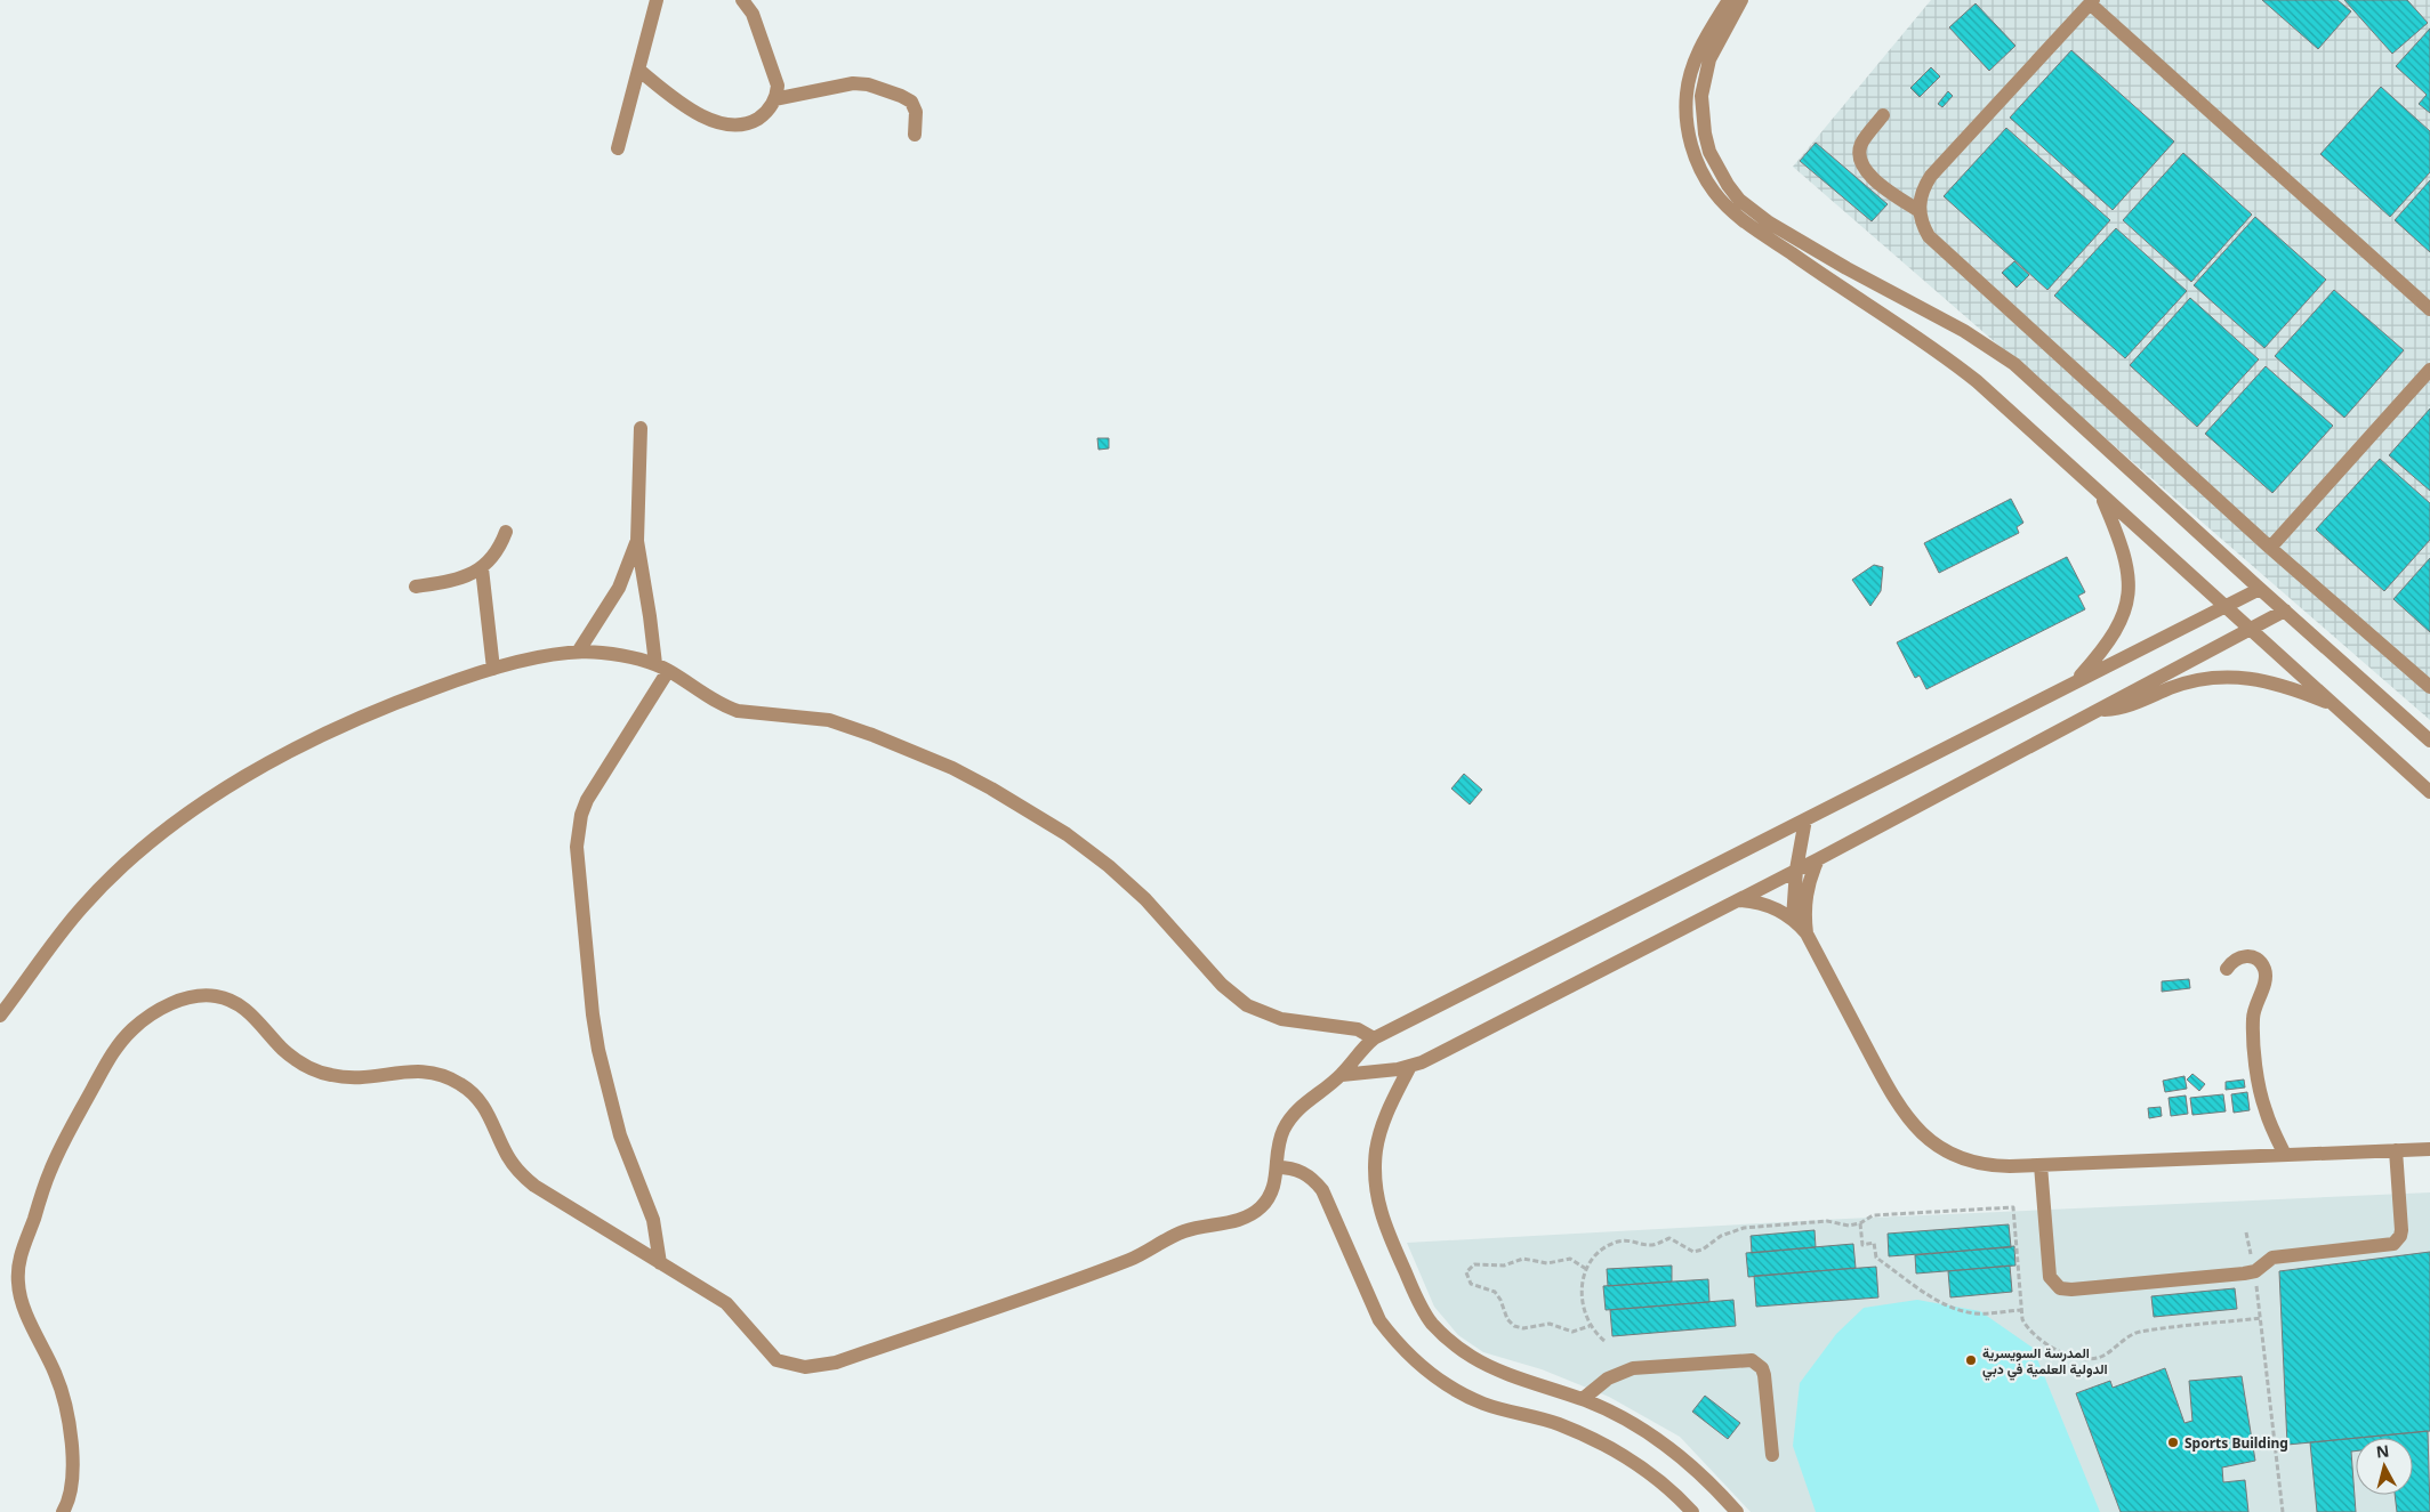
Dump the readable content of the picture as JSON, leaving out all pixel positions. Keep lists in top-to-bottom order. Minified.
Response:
{"places":["المدرسة السويسرية الدولية العلمية في دبي","Sports Building"],"north":"top"}
